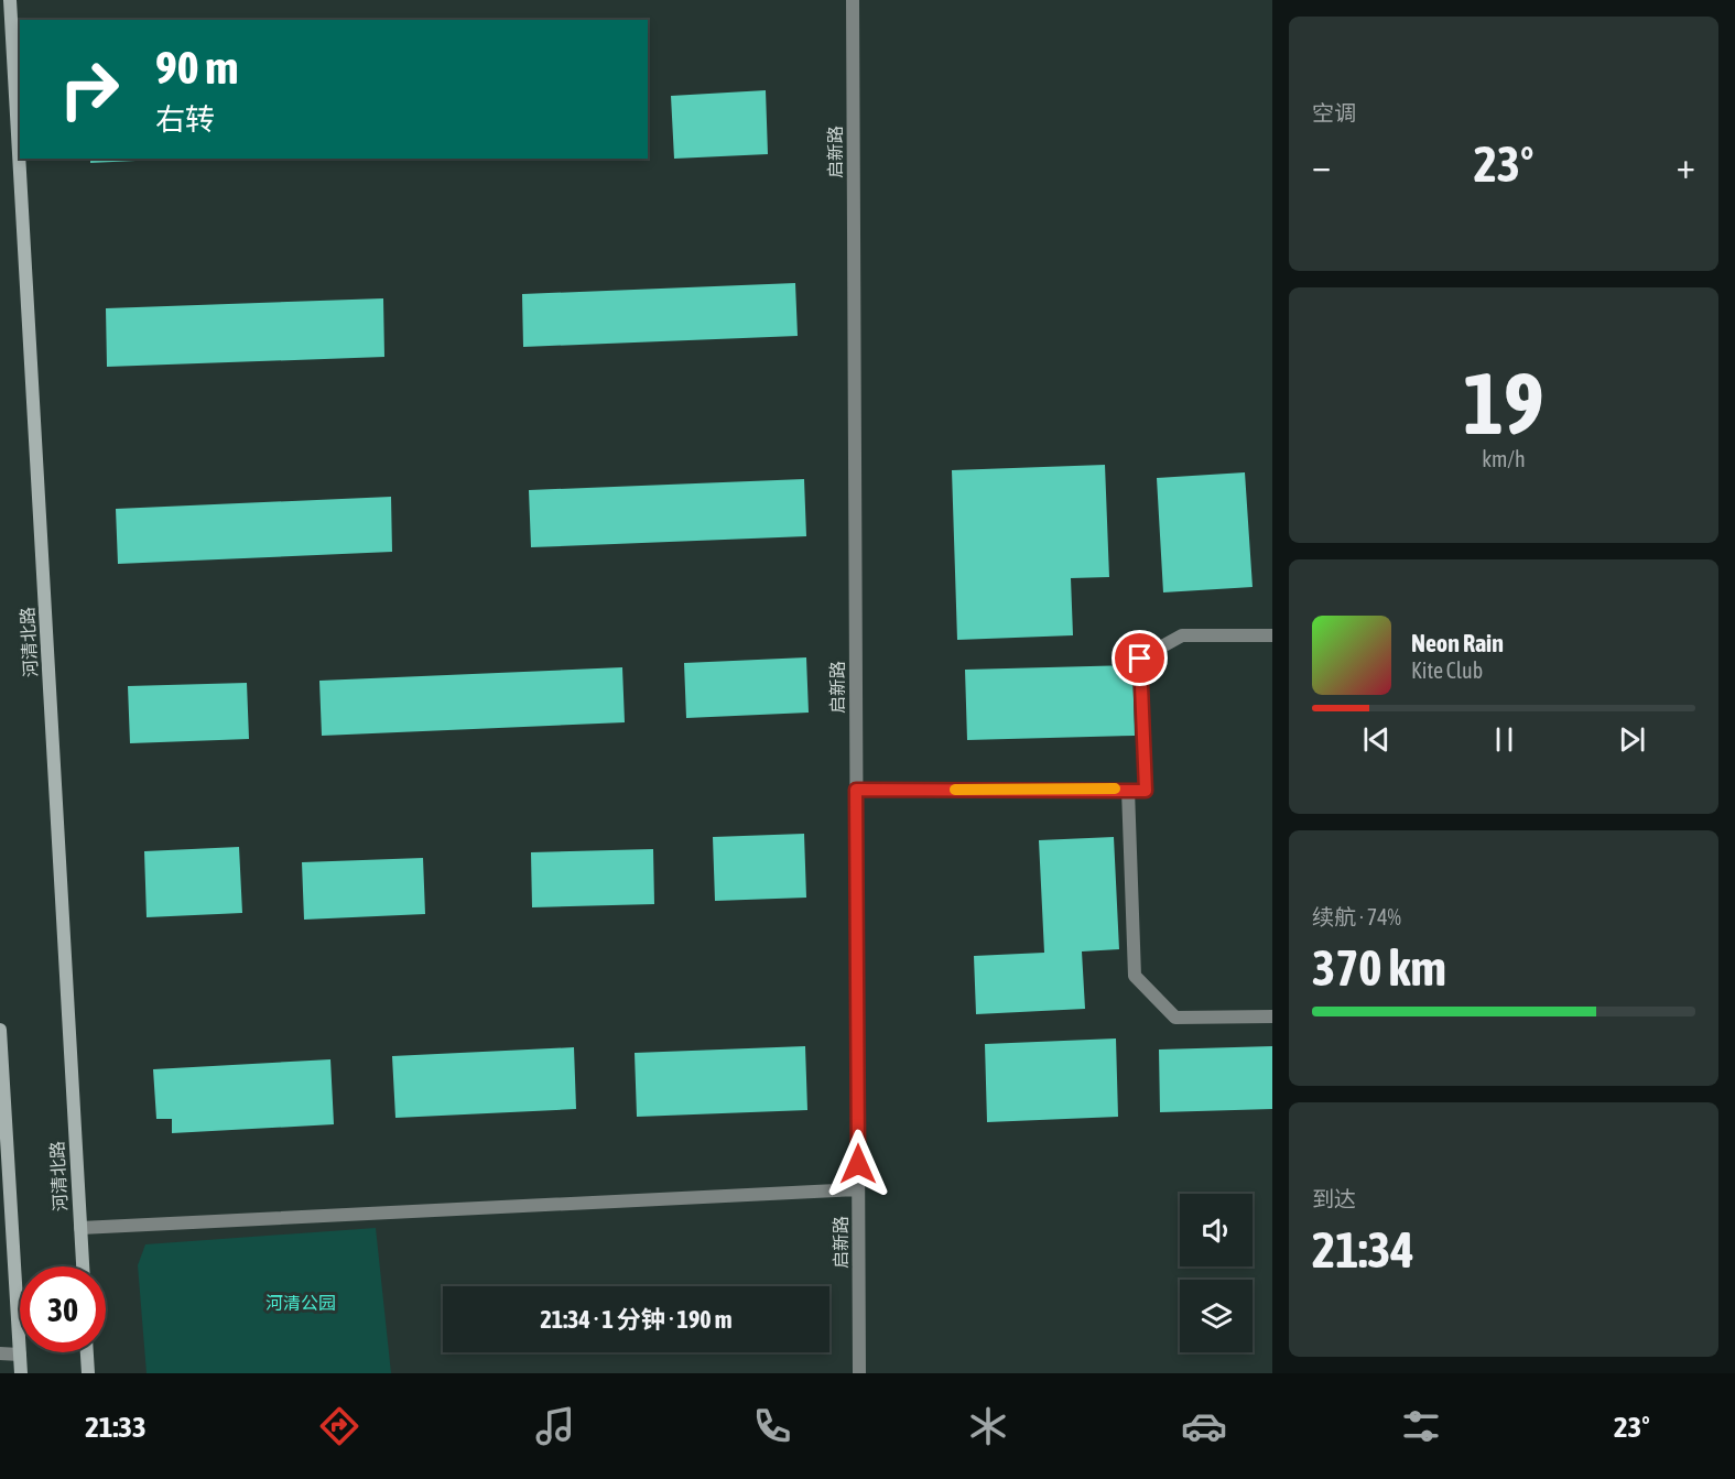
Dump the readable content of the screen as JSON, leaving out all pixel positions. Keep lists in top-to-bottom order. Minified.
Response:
{"streets":{"main road":["河清北路"],"street":["启新路"]},"parks":["河清公园"],"page":{"tile":["空调",["19","km/h"],["续航 · 74%","370 km"],["到达","21:34"]],"turn":["90 m","右转"],"heat":["−","23°","+"],"song":["Neon Rain","Kite Club"],"limit":"30","trip":"21:34 · 1 分钟 · 190 m","tabs":["21:33","23°"]}}
